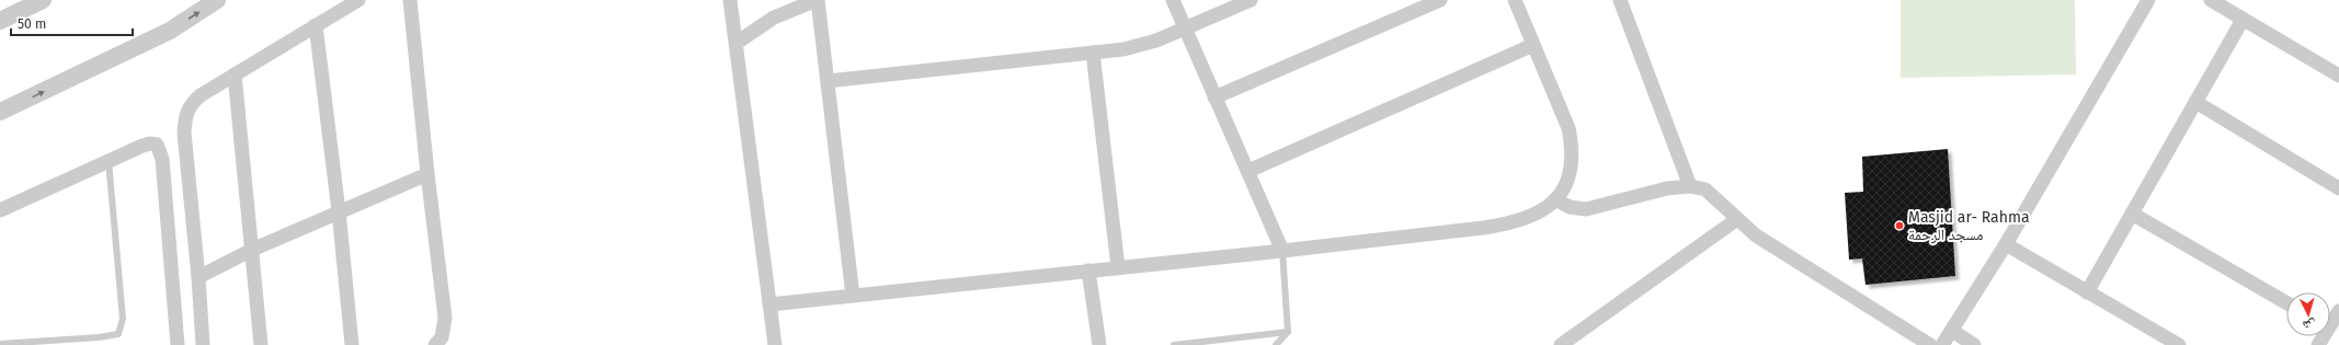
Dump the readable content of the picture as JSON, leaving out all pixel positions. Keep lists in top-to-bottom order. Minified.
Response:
{"places":["Masjid ar- Rahma مسجد الرحمة"],"scale_bar":"50 m","north":"bottom"}
